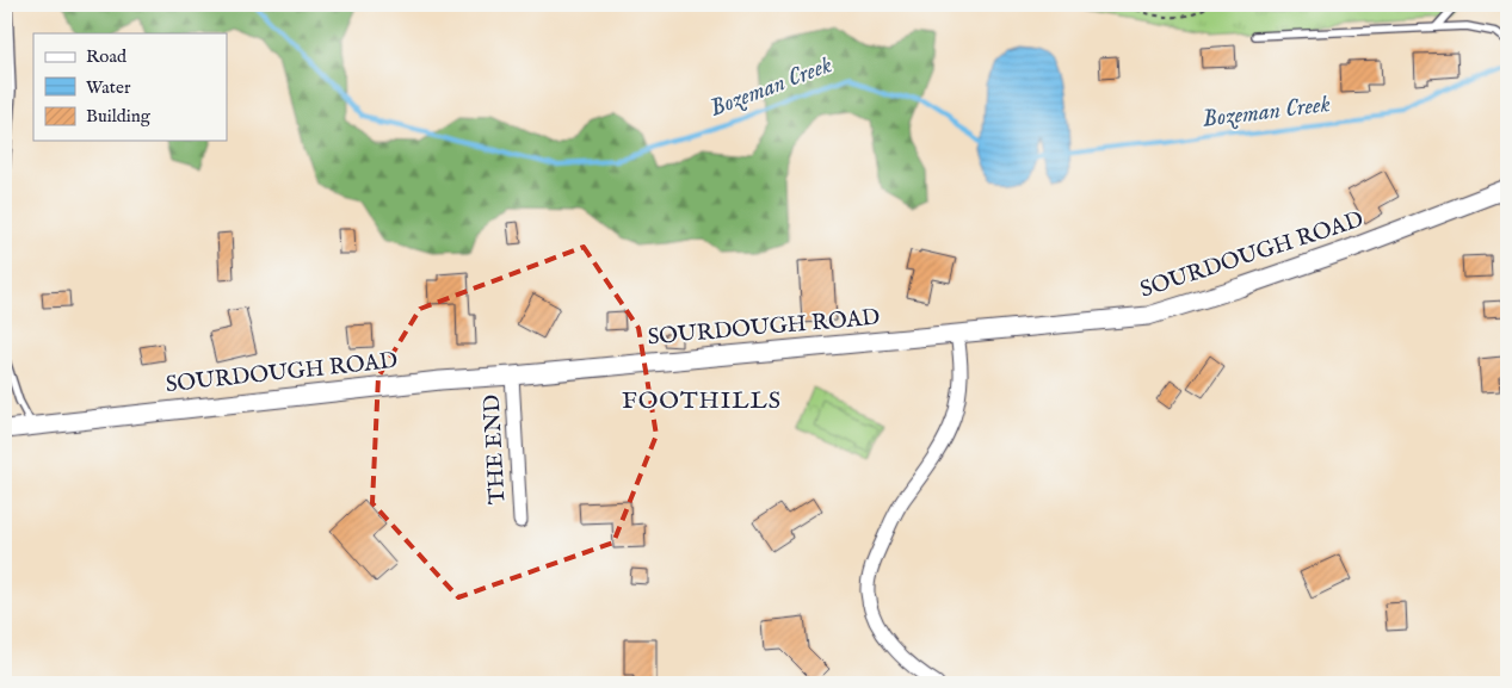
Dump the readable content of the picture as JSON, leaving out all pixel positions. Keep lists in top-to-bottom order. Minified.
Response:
{"streets":{"street":["SOURDOUGH ROAD","THE END"]},"crossings":[["SOURDOUGH ROAD","THE END"]],"districts":["FOOTHILLS"],"water":["Bozeman Creek"],"legend":["Road","Water","Building"]}
